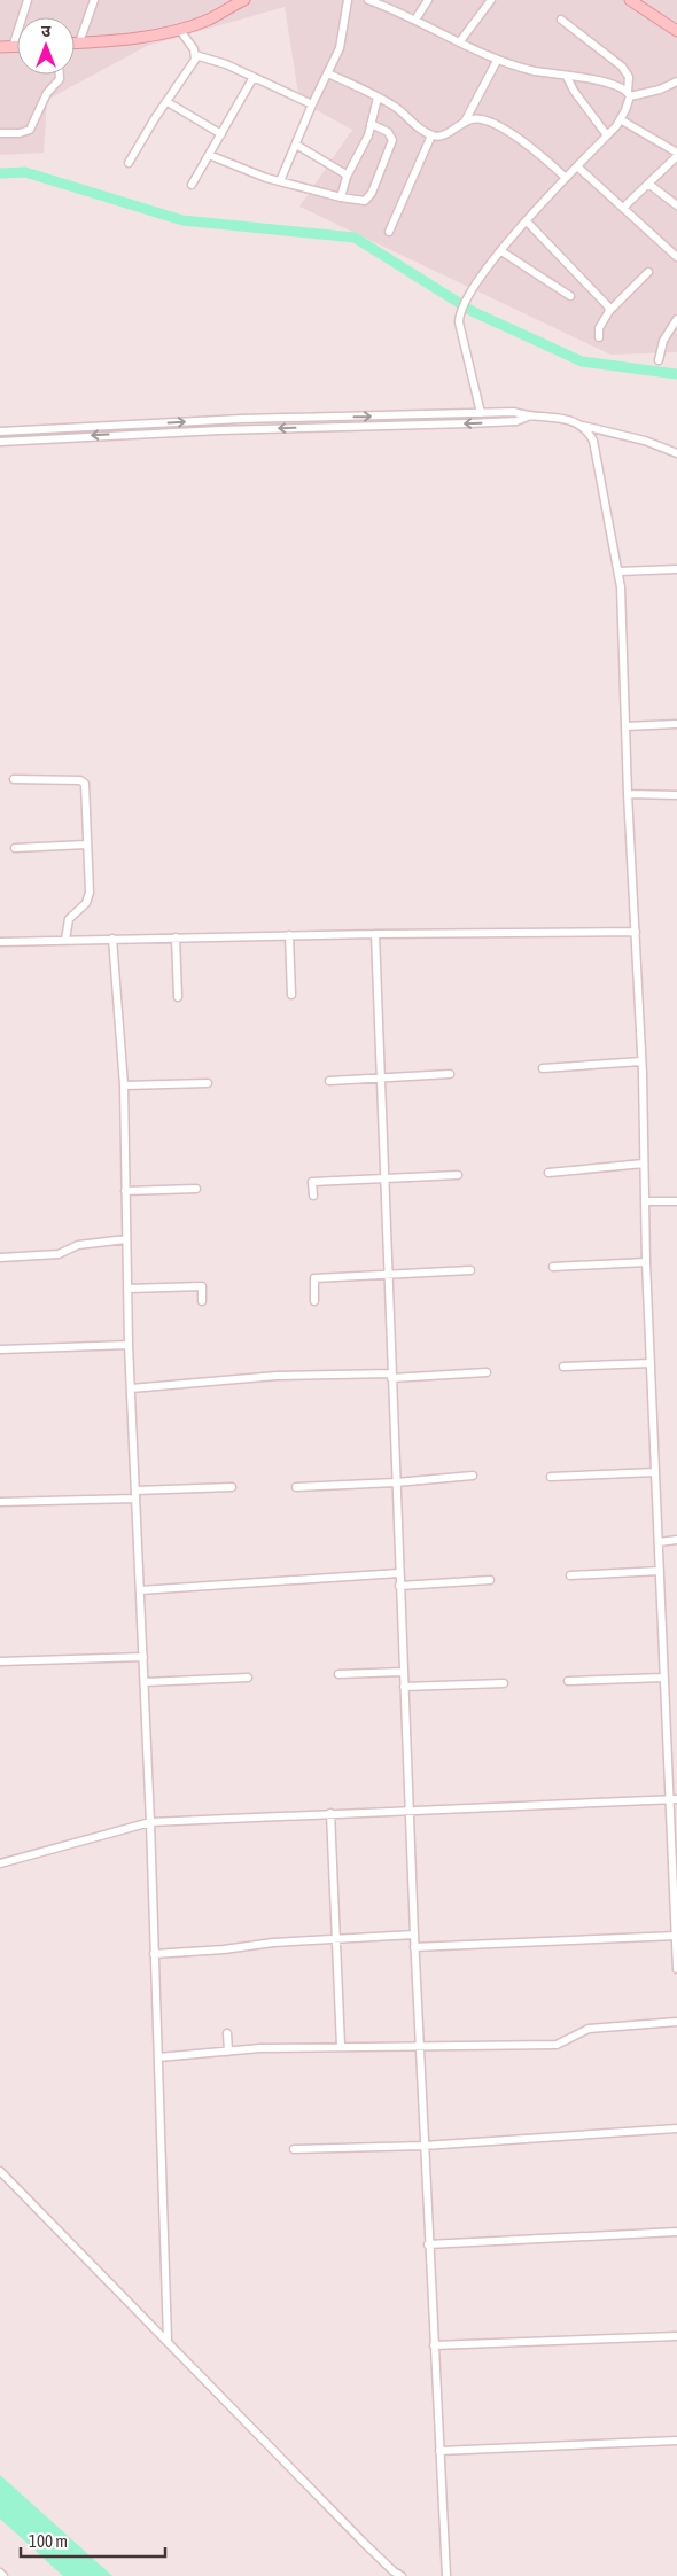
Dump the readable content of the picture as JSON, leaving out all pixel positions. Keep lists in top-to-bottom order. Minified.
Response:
{"scale_bar":"100 m","north":"top"}
